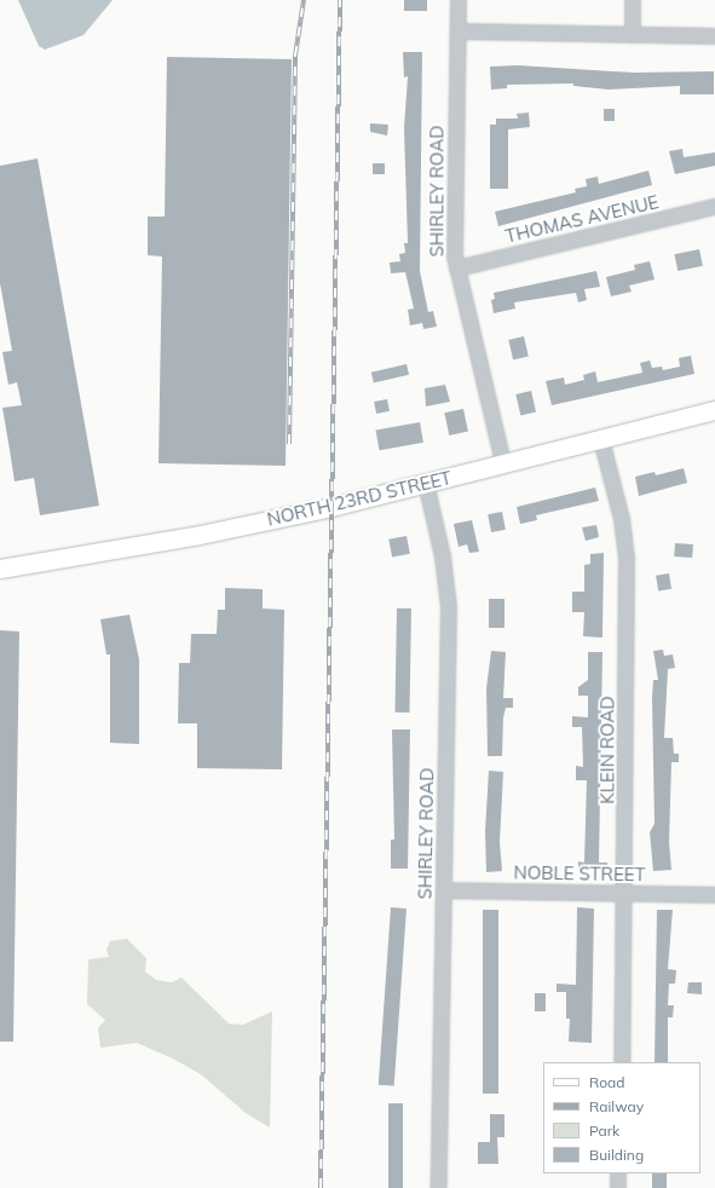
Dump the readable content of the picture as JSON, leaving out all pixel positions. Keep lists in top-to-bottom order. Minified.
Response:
{"streets":{"main road":["NORTH 23RD STREET"],"street":["SHIRLEY ROAD","THOMAS AVENUE","KLEIN ROAD","NOBLE STREET"]},"crossings":[["SHIRLEY ROAD","THOMAS AVENUE"],["SHIRLEY ROAD","NORTH 23RD STREET"],["SHIRLEY ROAD","NOBLE STREET"],["NORTH 23RD STREET","KLEIN ROAD"],["KLEIN ROAD","NOBLE STREET"]],"legend":["Road","Railway","Park","Building"]}
